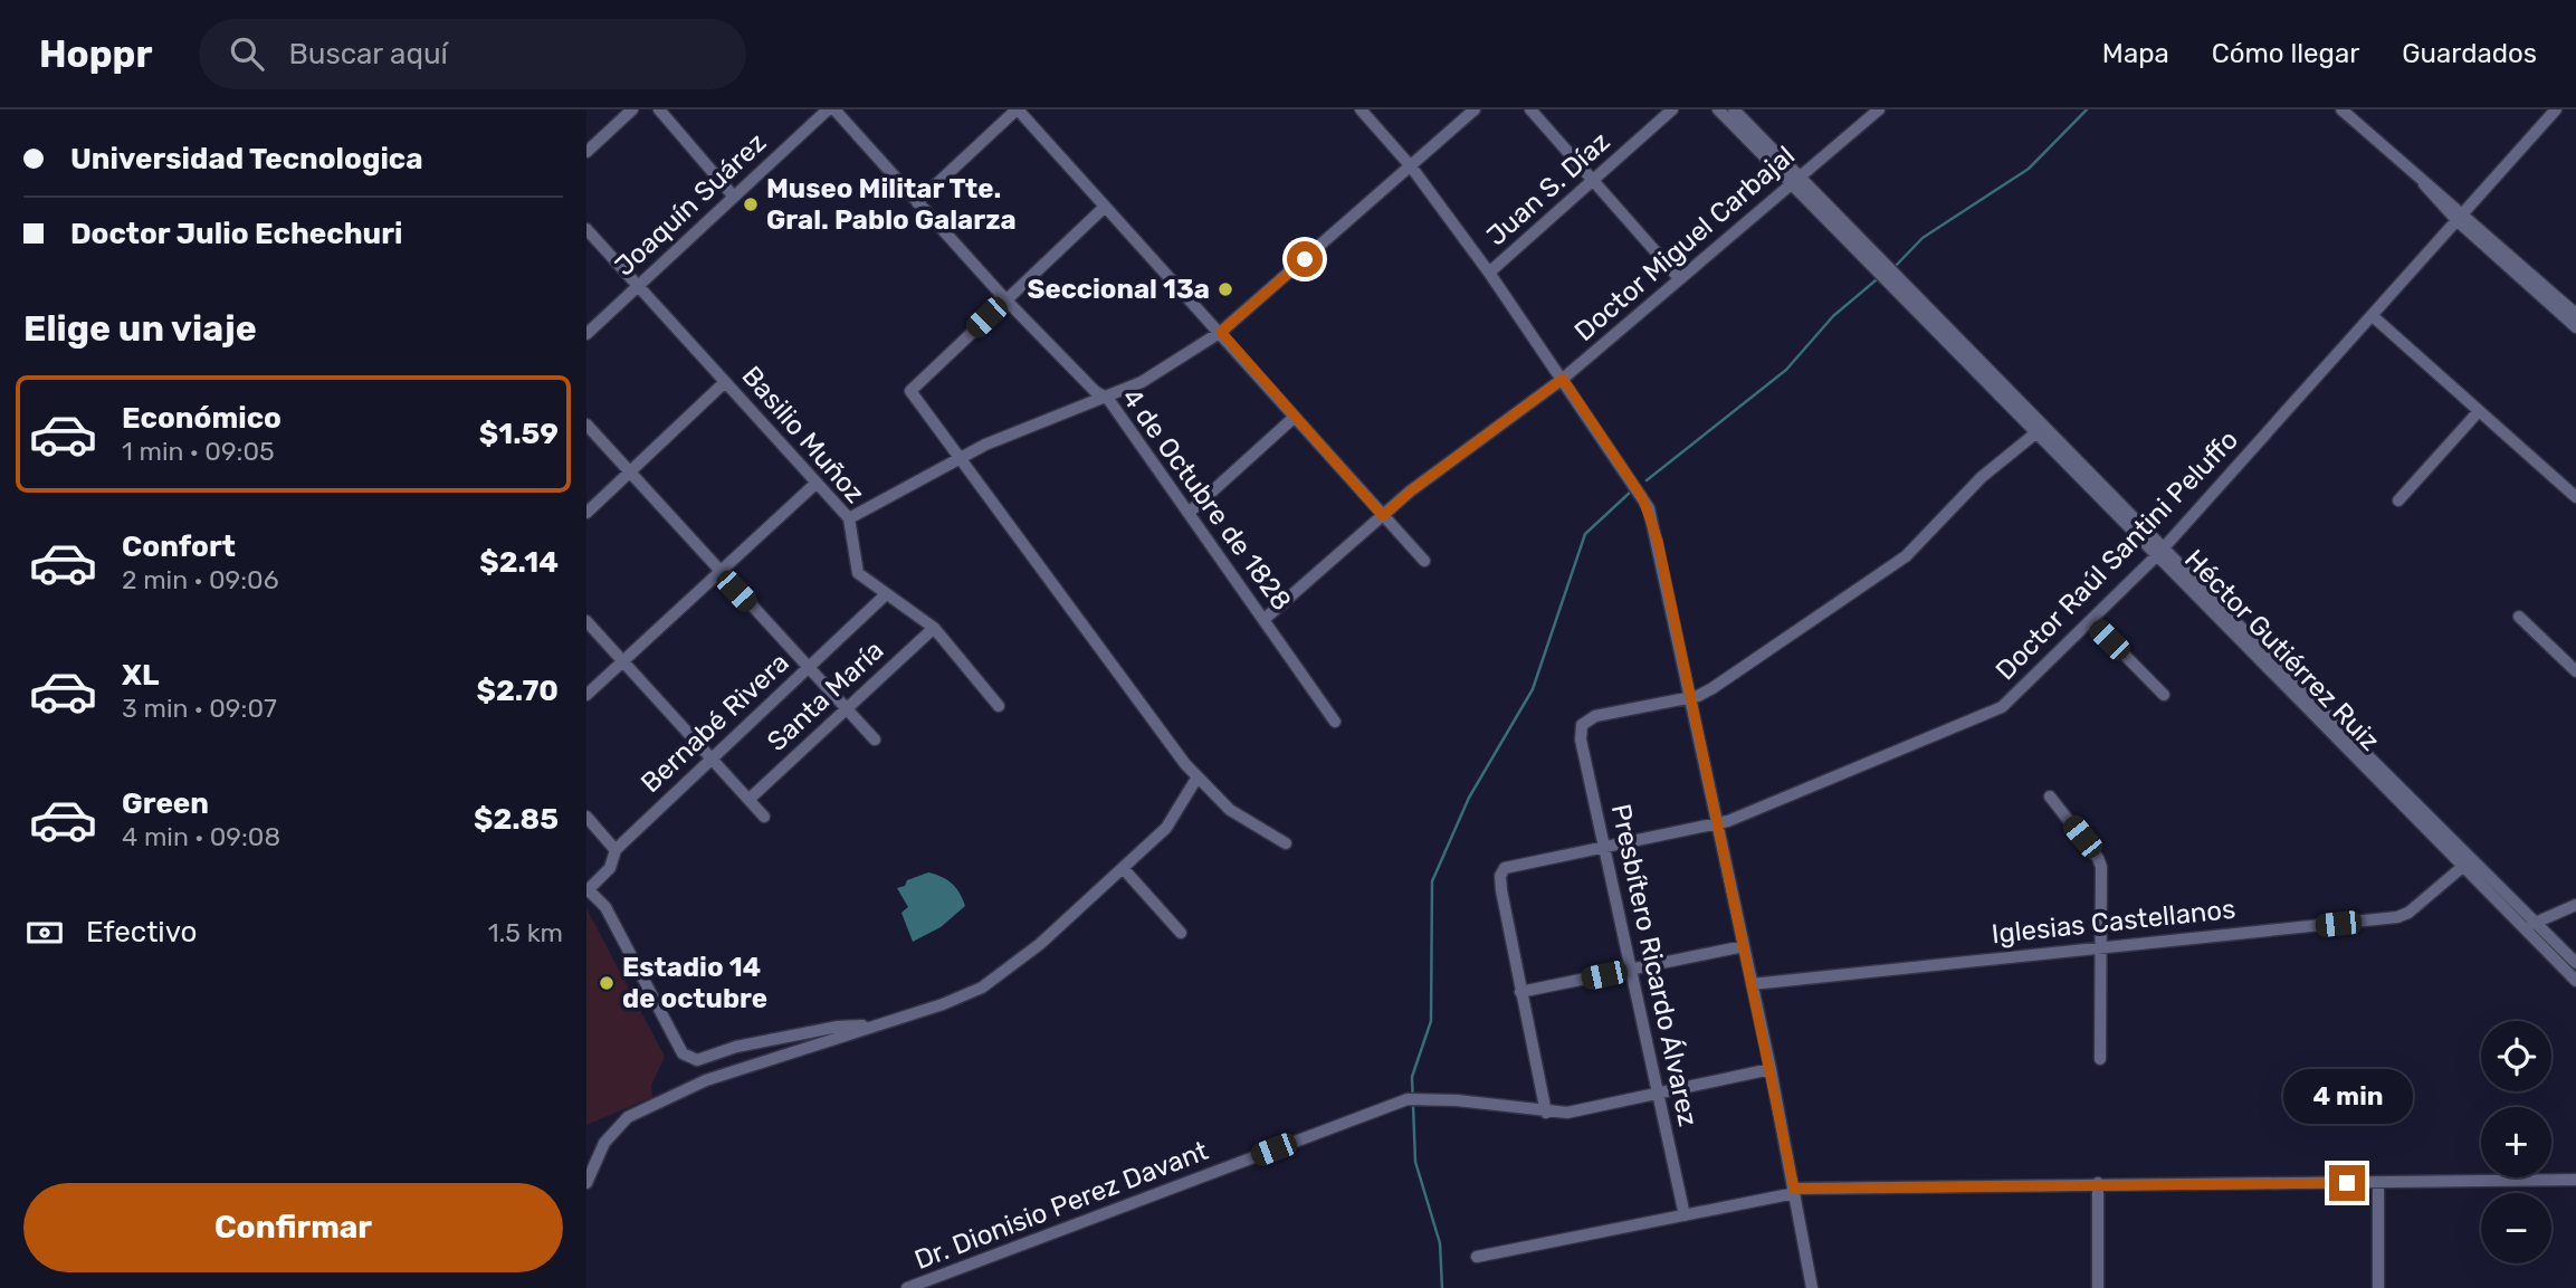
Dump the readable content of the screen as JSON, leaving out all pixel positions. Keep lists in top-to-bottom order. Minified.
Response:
{"streets":{"street":["Juan S. Díaz","Joaquín Suárez","Doctor Miguel Carbajal","Basilio Muñoz","4 de Octubre de 1828","Doctor Raúl Santini Peluffo","Héctor Gutiérrez Ruiz","Santa María","Bernabé Rivera","Iglesias Castellanos","Presbítero Ricardo Álvarez","Dr. Dionisio Perez Davant"]},"crossings":[["Joaquín Suárez","Basilio Muñoz"],["Doctor Miguel Carbajal","4 de Octubre de 1828"],["Doctor Miguel Carbajal","Héctor Gutiérrez Ruiz"],["Basilio Muñoz","Santa María"],["Basilio Muñoz","Bernabé Rivera"],["Doctor Raúl Santini Peluffo","Héctor Gutiérrez Ruiz"],["Doctor Raúl Santini Peluffo","Presbítero Ricardo Álvarez"],["Héctor Gutiérrez Ruiz","Iglesias Castellanos"],["Presbítero Ricardo Álvarez","Dr. Dionisio Perez Davant"]],"places":["Museo Militar Tte. Gral. Pablo Galarza","Seccional 13a","Estadio 14 de octubre"],"page":{"header":"Hoppr","search":"Buscar aquí","nav":["Mapa","Cómo llegar","Guardados"],"banner":["Universidad Tecnologica","Doctor Julio Echechuri"],"heading":"Elige un viaje","list":[{"name":"Económico","note":"1 min · 09:05","value":"$1.59"},{"name":"Confort","note":"2 min · 09:06","value":"$2.14"},{"name":"XL","note":"3 min · 09:07","value":"$2.70"},{"name":"Green","note":"4 min · 09:08","value":"$2.85"}],"pay":["Efectivo","1.5 km"],"map_buttons":["+","−"],"bubble":"4 min","buttons":"Confirmar"}}
